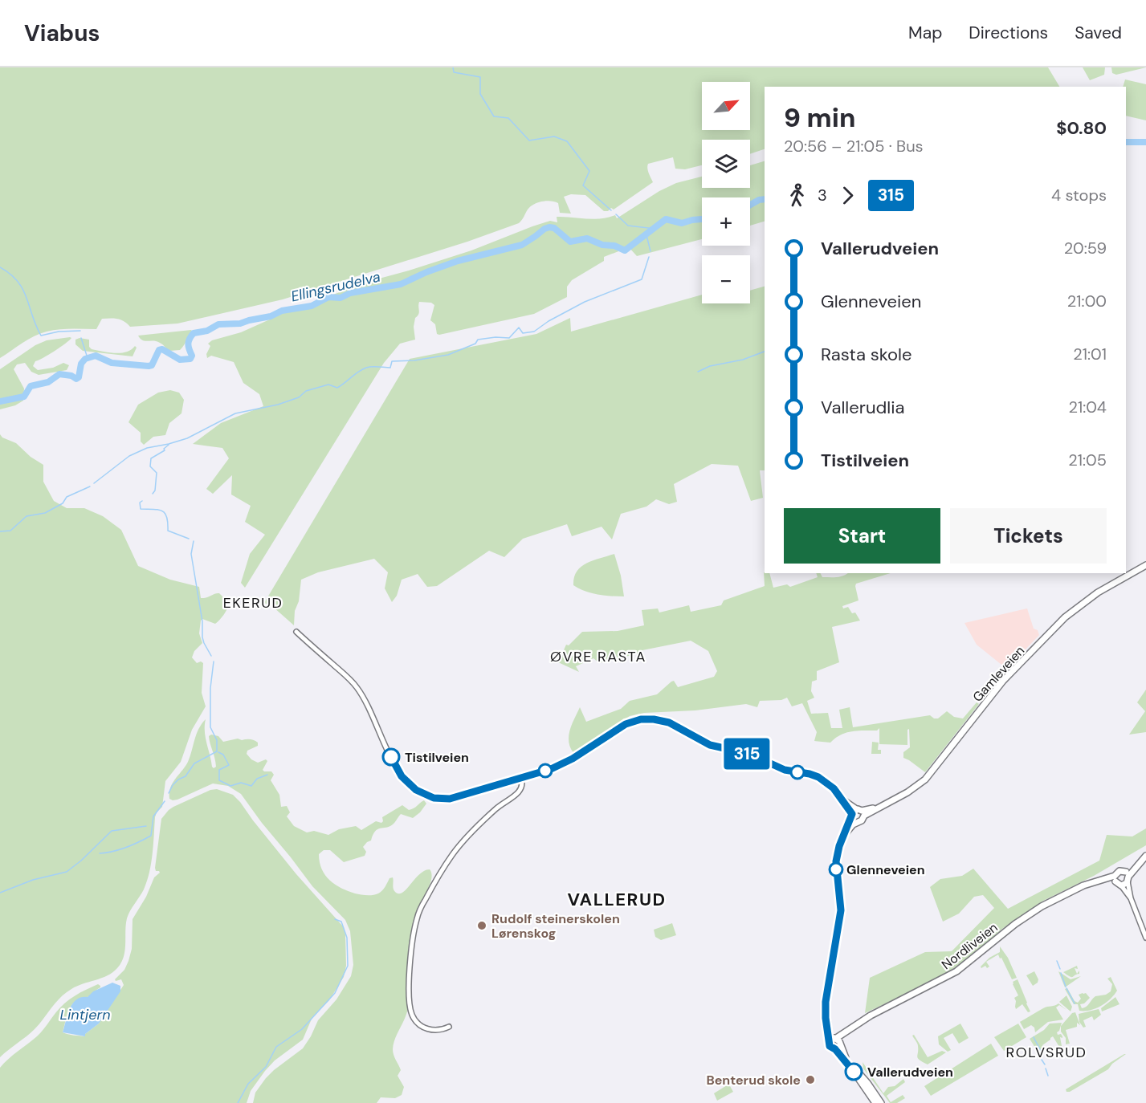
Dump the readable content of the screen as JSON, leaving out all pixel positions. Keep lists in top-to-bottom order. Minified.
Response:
{"streets":{"main road":["Gamleveien","Nordliveien"]},"crossings":[["Gamleveien","Nordliveien"]],"districts":["EKERUD","ØVRE RASTA","VALLERUD","ROLVSRUD"],"water":["Ellingsrudelva","Lintjern"],"places":["Tistilveien","Glenneveien","Rudolf steinerskolen Lørenskog","Vallerudveien","Benterud skole"],"lines":["bus line 315"],"north":"top right","page":{"header":"Viabus","nav":["Map","Directions","Saved"],"on_map":"315","map_buttons":["+","−"],"heading":["9 min","20:56 – 21:05 · Bus","$0.80"],"legs":["3","315","4 stops"],"list":[{"name":"Vallerudveien","value":"20:59"},{"name":"Glenneveien","value":"21:00"},{"name":"Rasta skole","value":"21:01"},{"name":"Vallerudlia","value":"21:04"},{"name":"Tistilveien","value":"21:05"}],"buttons":["Start","Tickets"]}}
